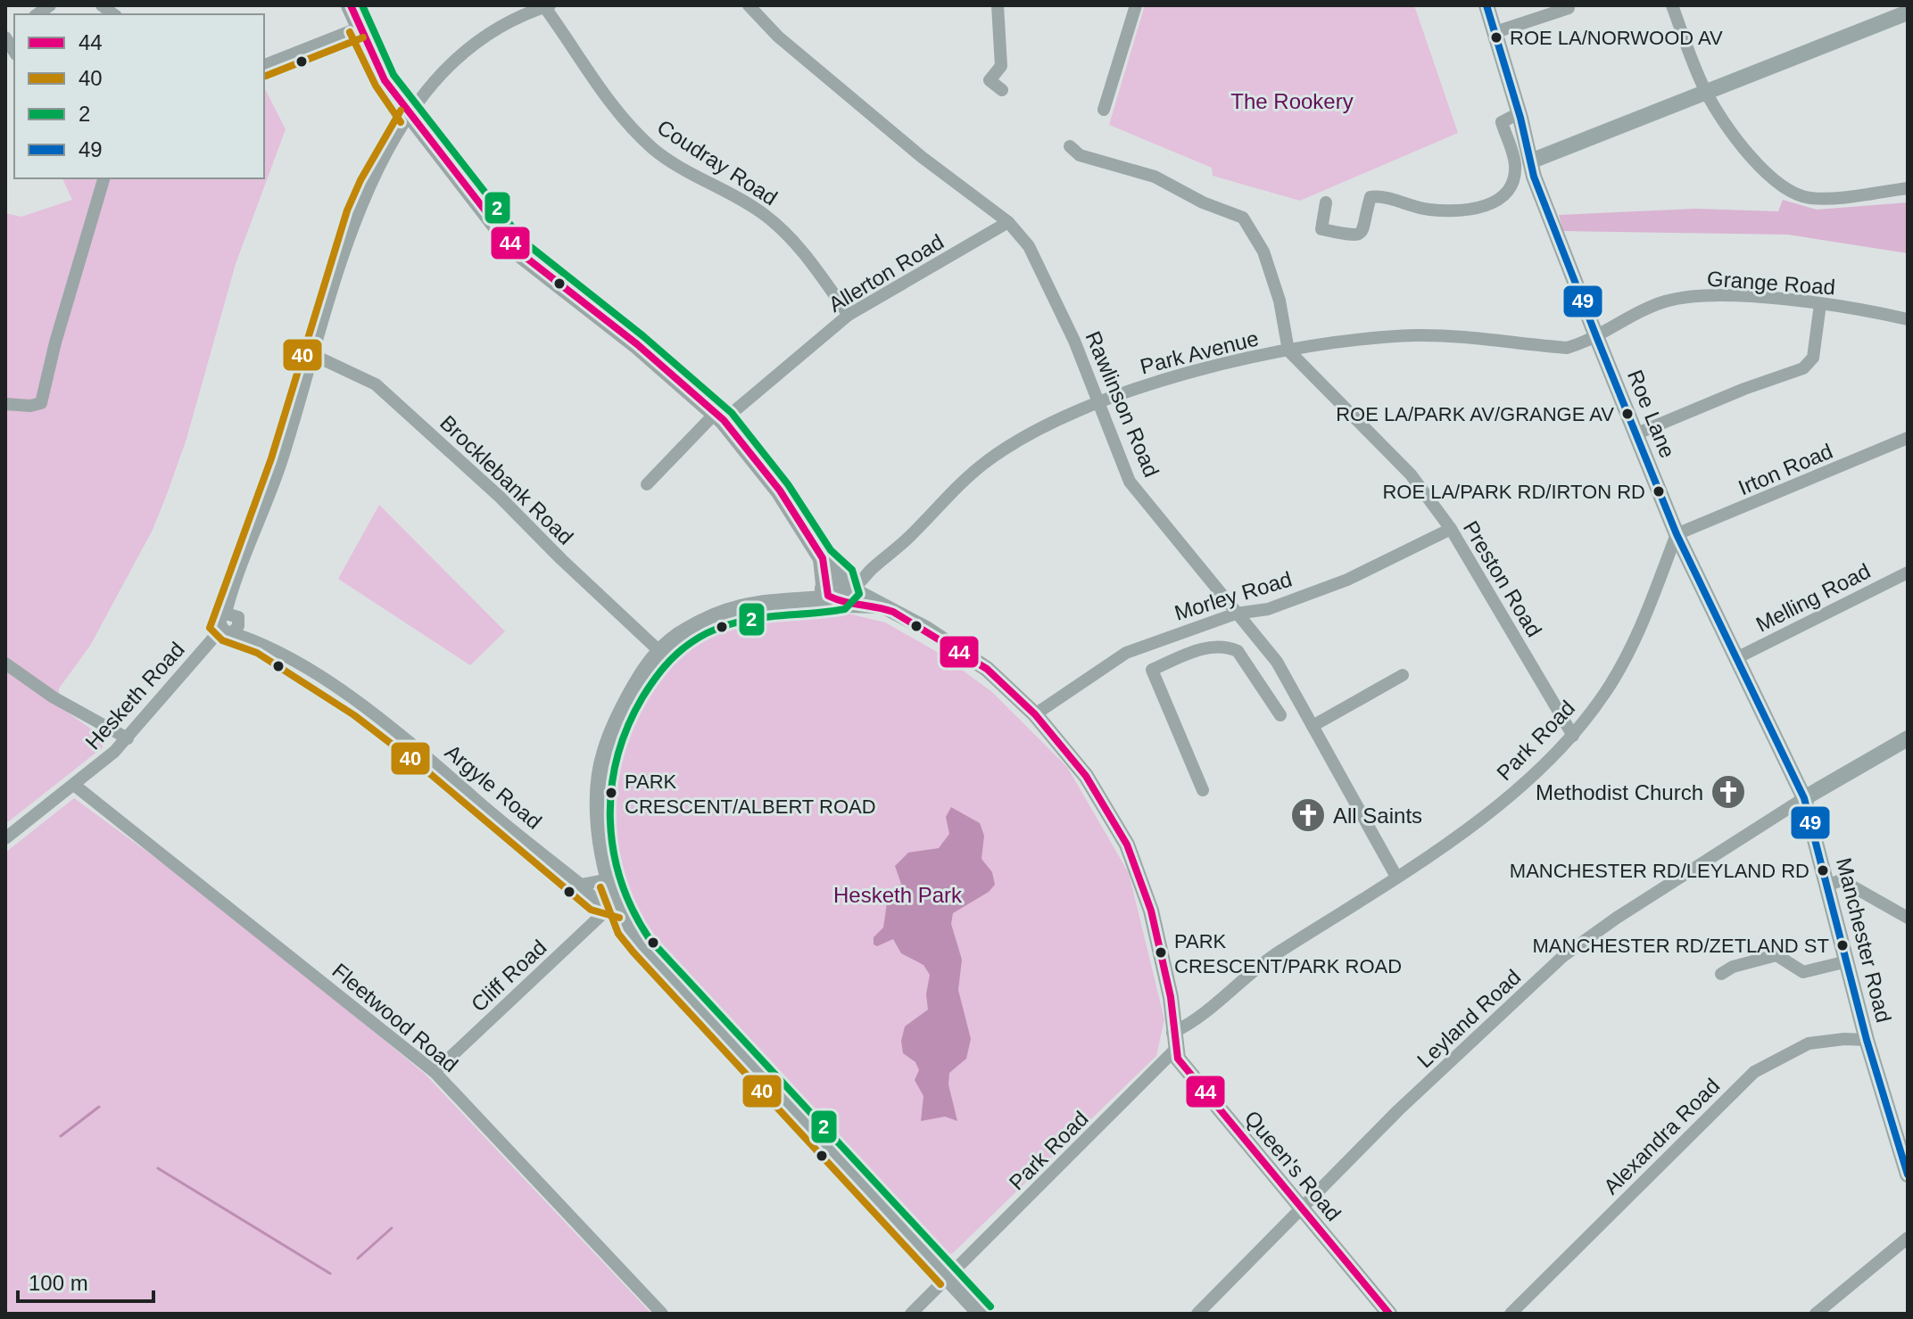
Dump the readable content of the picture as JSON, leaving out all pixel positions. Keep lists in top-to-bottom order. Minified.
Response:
{"streets":{"main road":["Roe Lane","Manchester Road","Queen's Road"],"street":["Coudray Road","Allerton Road","Grange Road","Park Avenue","Rawlinson Road","Irton Road","Brocklebank Road","Preston Road","Morley Road","Melling Road","Hesketh Road","Park Road","Argyle Road","Cliff Road","Fleetwood Road","Leyland Road","Alexandra Road"]},"crossings":[["Coudray Road","Allerton Road"],["Allerton Road","Rawlinson Road"],["Grange Road","Park Avenue"],["Grange Road","Roe Lane"],["Park Avenue","Rawlinson Road"],["Park Avenue","Roe Lane"],["Park Avenue","Preston Road"],["Park Avenue","Queen's Road"],["Rawlinson Road","Morley Road"],["Rawlinson Road","Park Road"],["Roe Lane","Irton Road"],["Roe Lane","Melling Road"],["Roe Lane","Park Road"],["Roe Lane","Manchester Road"],["Roe Lane","Leyland Road"],["Irton Road","Park Road"],["Preston Road","Morley Road"],["Preston Road","Park Road"],["Morley Road","Queen's Road"],["Hesketh Road","Argyle Road"],["Hesketh Road","Fleetwood Road"],["Park Road","Queen's Road"],["Argyle Road","Cliff Road"],["Manchester Road","Leyland Road"],["Manchester Road","Alexandra Road"],["Cliff Road","Fleetwood Road"],["Leyland Road","Queen's Road"]],"parks":["The Rookery","Hesketh Park"],"places":{"other":["ROE LA/NORWOOD AV","ROE LA/PARK AV/GRANGE AV","ROE LA/PARK RD/IRTON RD","PARK CRESCENT/ALBERT ROAD","MANCHESTER RD/LEYLAND RD","MANCHESTER RD/ZETLAND ST","PARK CRESCENT/PARK ROAD"],"church":["Methodist Church","All Saints"]},"lines":["transit line 44","transit line 2","transit line 49","transit line 40"],"legend":["44","40","2","49"],"scale_bar":"100 m"}
